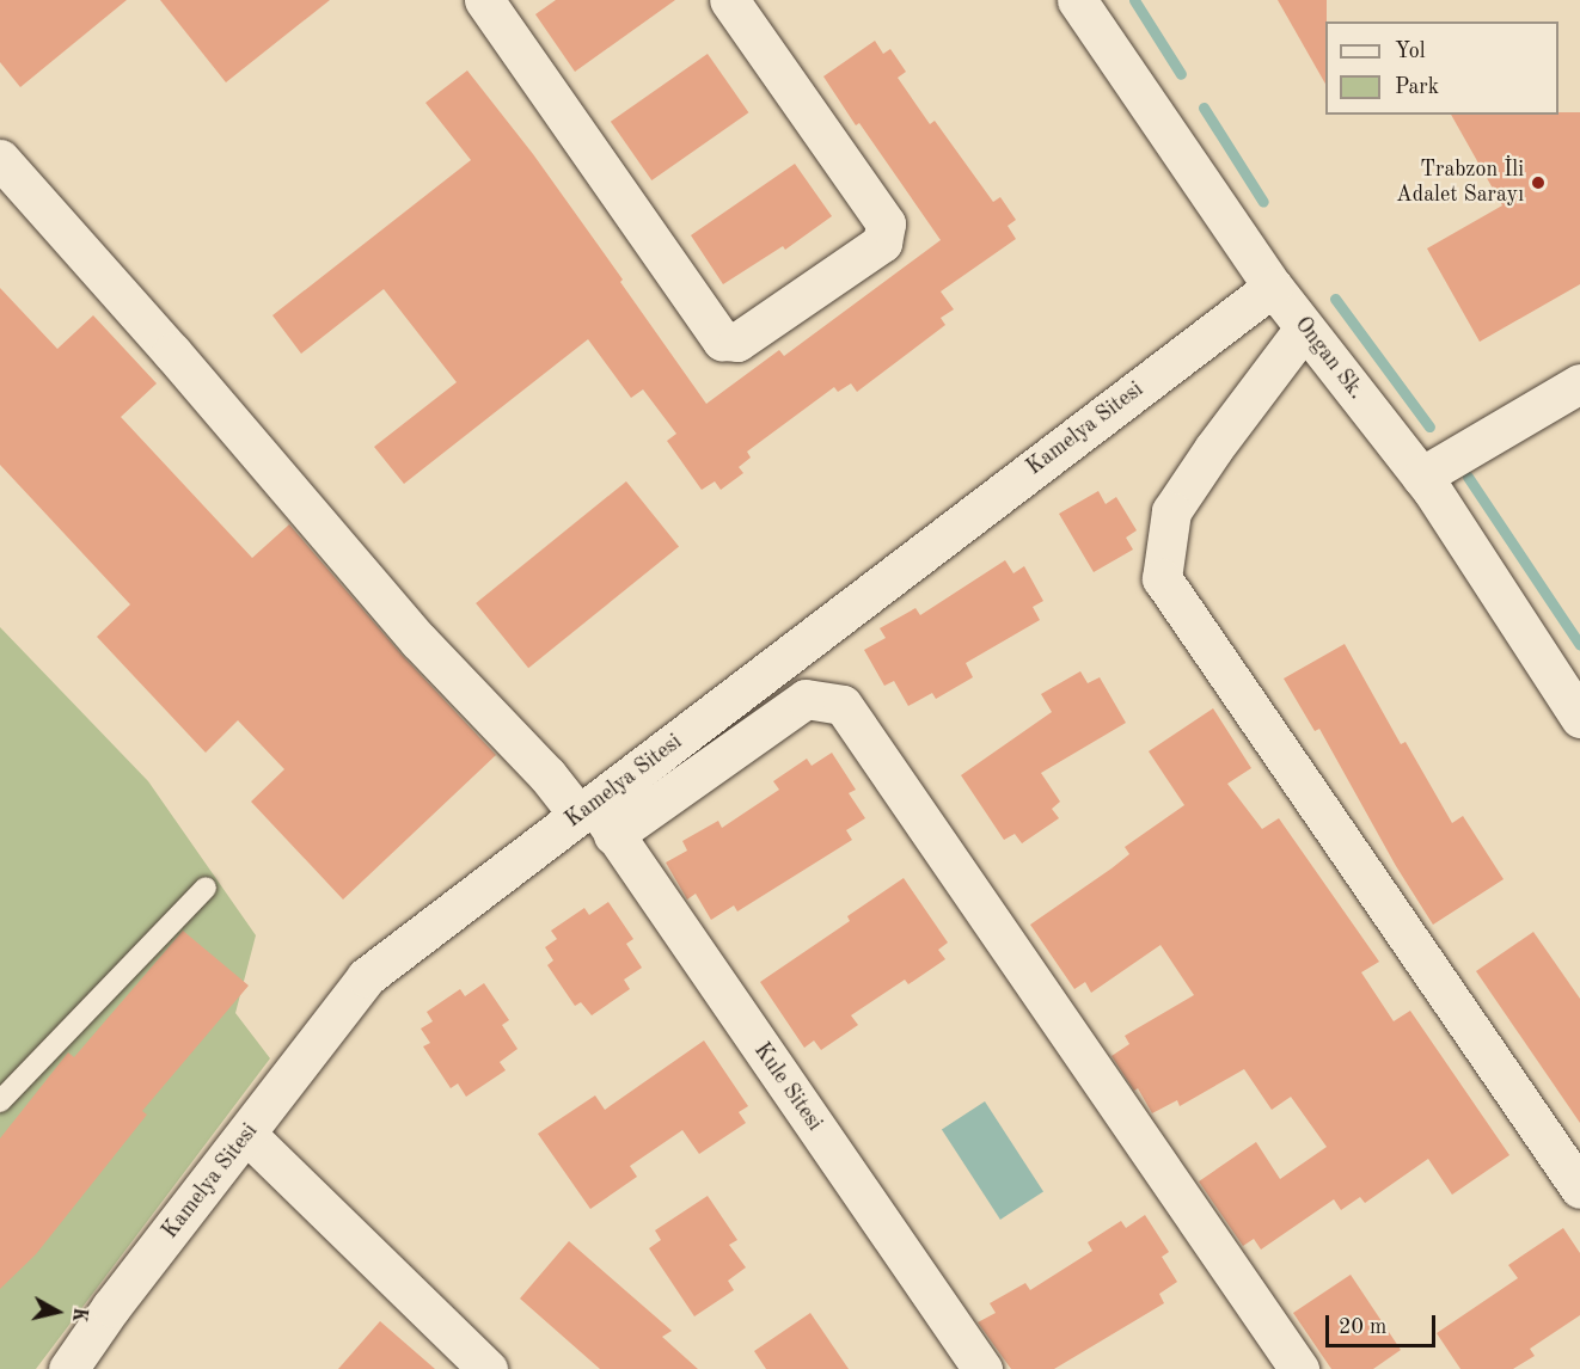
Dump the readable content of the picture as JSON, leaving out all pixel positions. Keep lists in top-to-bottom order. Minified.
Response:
{"streets":{"street":["Ongan Sk.","Kamelya Sitesi","Kule Sitesi"]},"crossings":[["Ongan Sk.","Kamelya Sitesi"],["Kamelya Sitesi","Kule Sitesi"]],"places":["Trabzon İli Adalet Sarayı"],"legend":["Yol","Park"],"scale_bar":"20 m","north":"right"}
